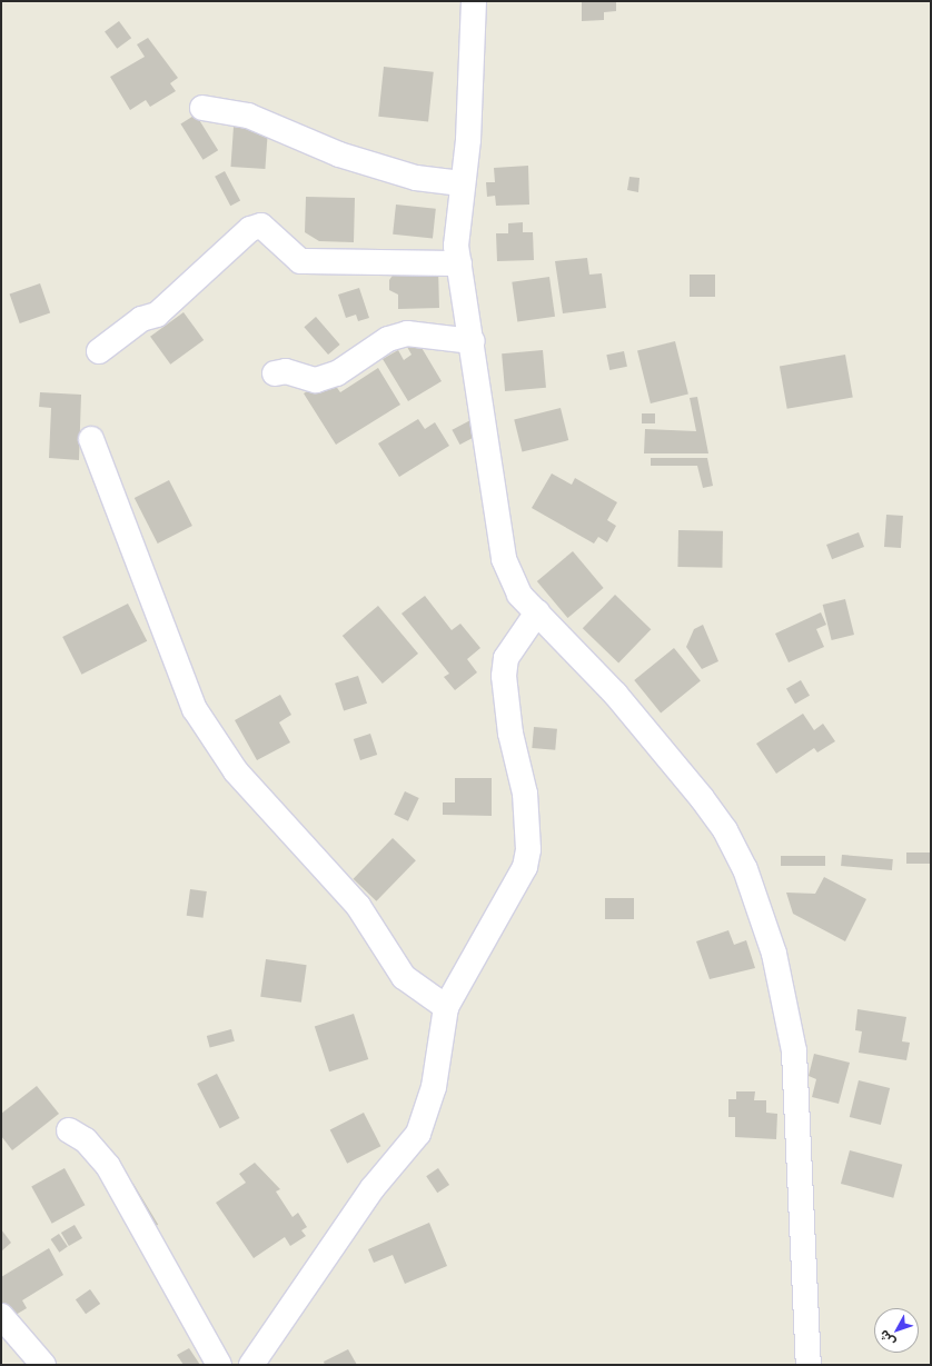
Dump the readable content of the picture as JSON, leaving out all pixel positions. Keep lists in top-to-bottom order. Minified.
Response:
{"north":"bottom left"}
